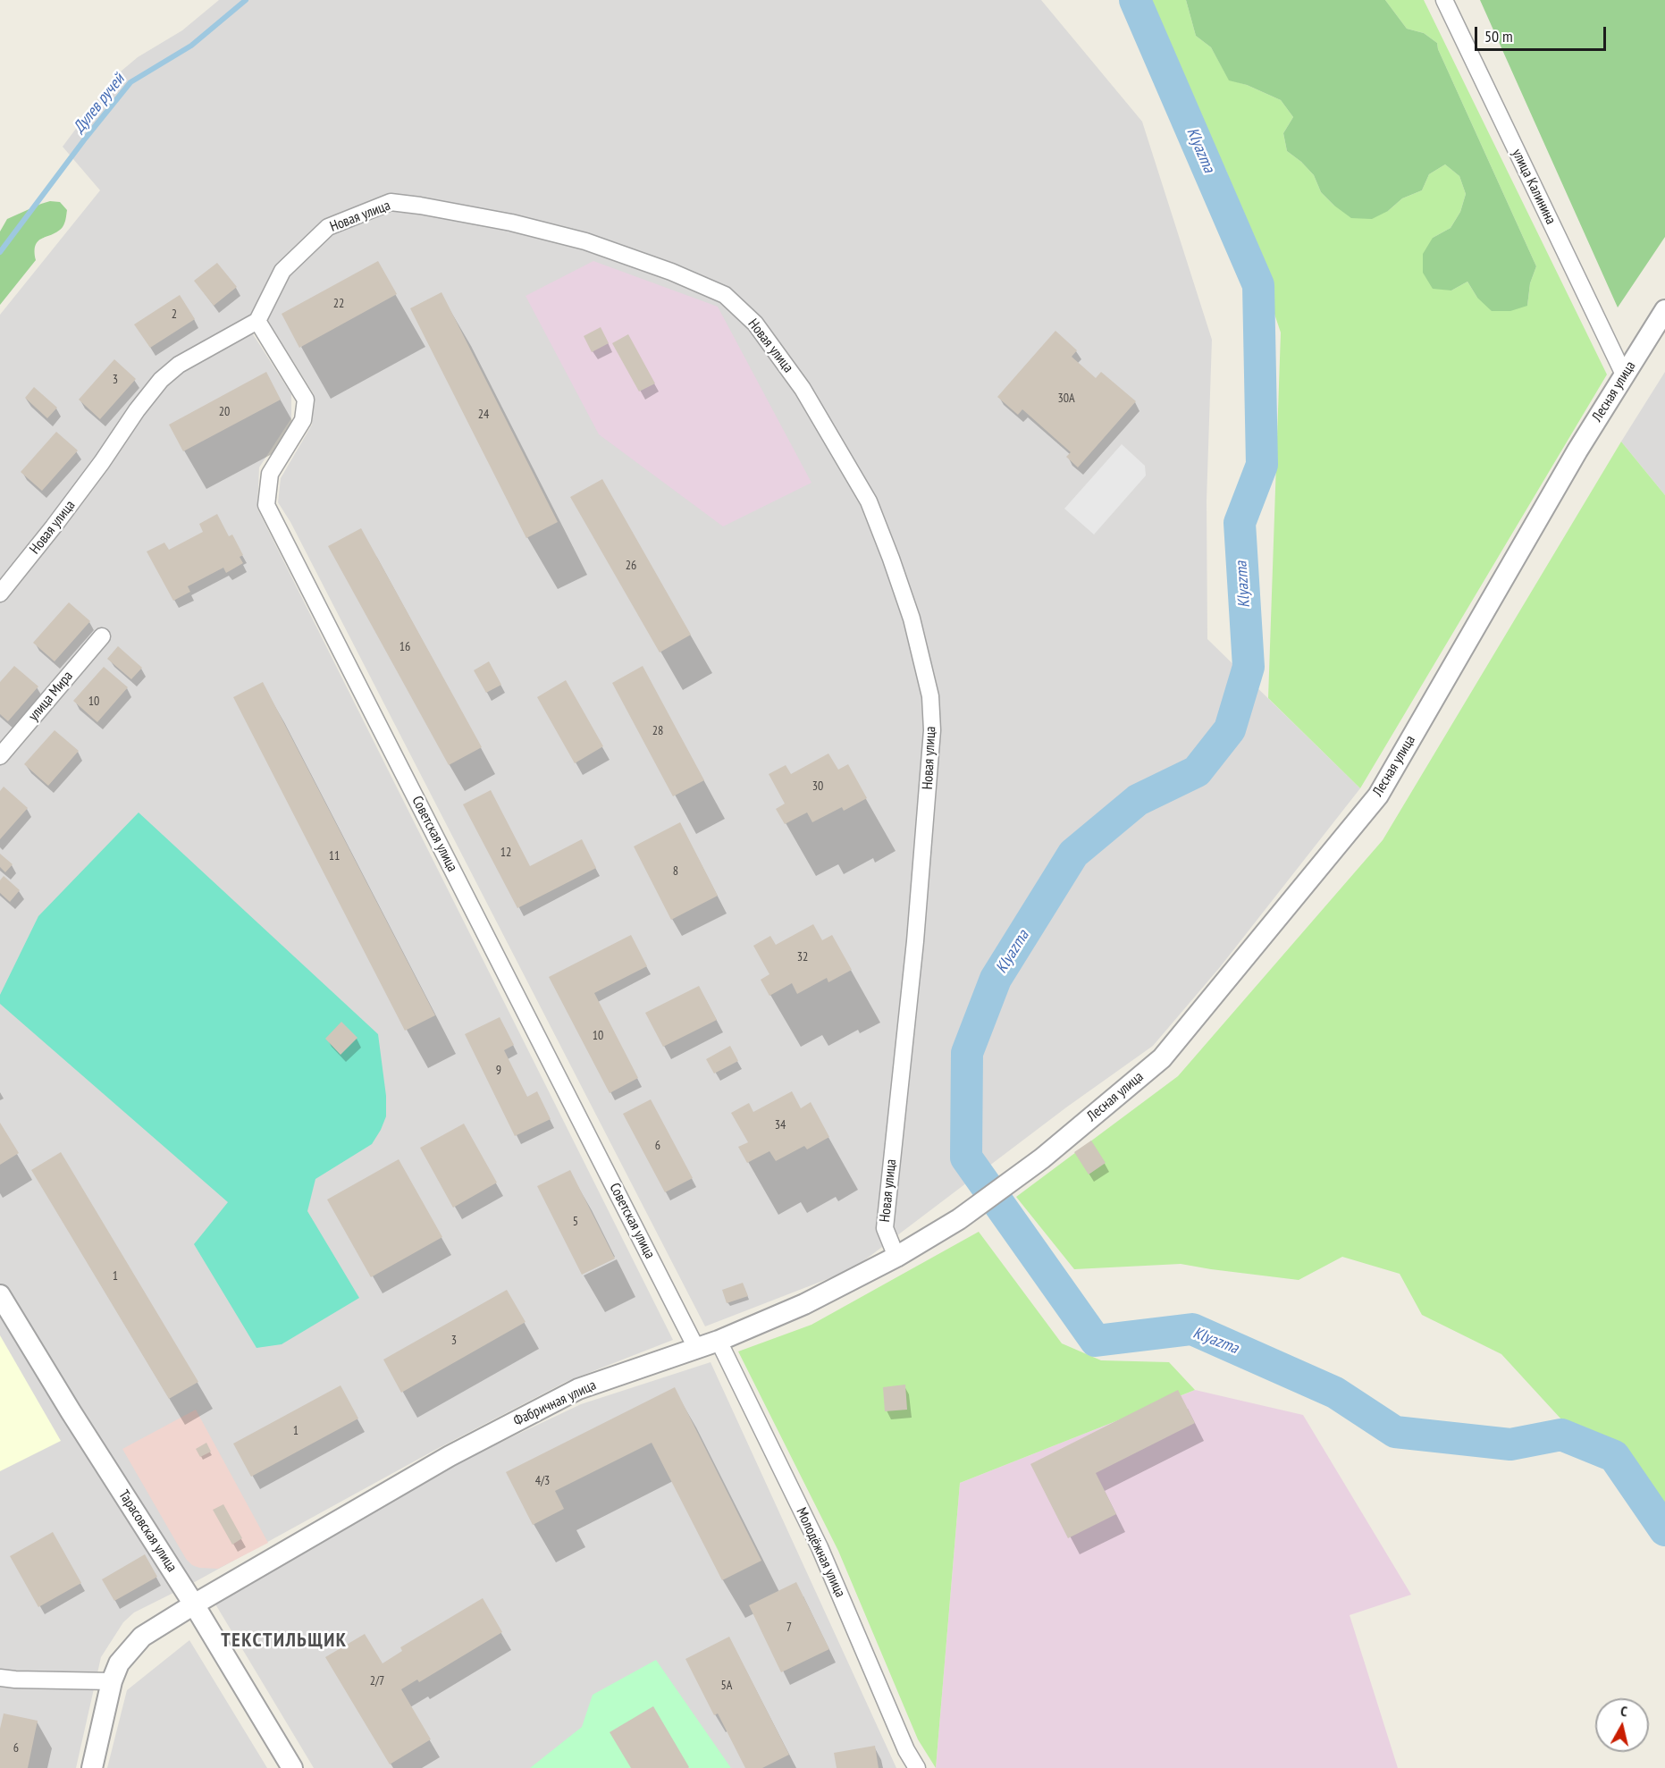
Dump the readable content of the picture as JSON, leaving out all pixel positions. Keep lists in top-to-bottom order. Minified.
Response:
{"streets":{"street":["улица Калинина","Новая улица","Лесная улица","улица Мира","Советская улица","Фабричная улица","Тарасовская улица","Молодёжная улица"]},"crossings":[["улица Калинина","Лесная улица"],["Новая улица","Советская улица"],["Новая улица","Фабричная улица"],["Лесная улица","Фабричная улица"],["Советская улица","Фабричная улица"],["Фабричная улица","Тарасовская улица"],["Фабричная улица","Молодёжная улица"]],"districts":["ТЕКСТИЛЬЩИК"],"water":["Дулев ручей","Klyazma"],"house_numbers":["22","2","3","30А","20","24","26","16","10","28","30","12","11","8","32","10","9","34","6","5","1","3","1","4/3","7","2/7","5А","6"],"scale_bar":"50 m","north":"top"}
